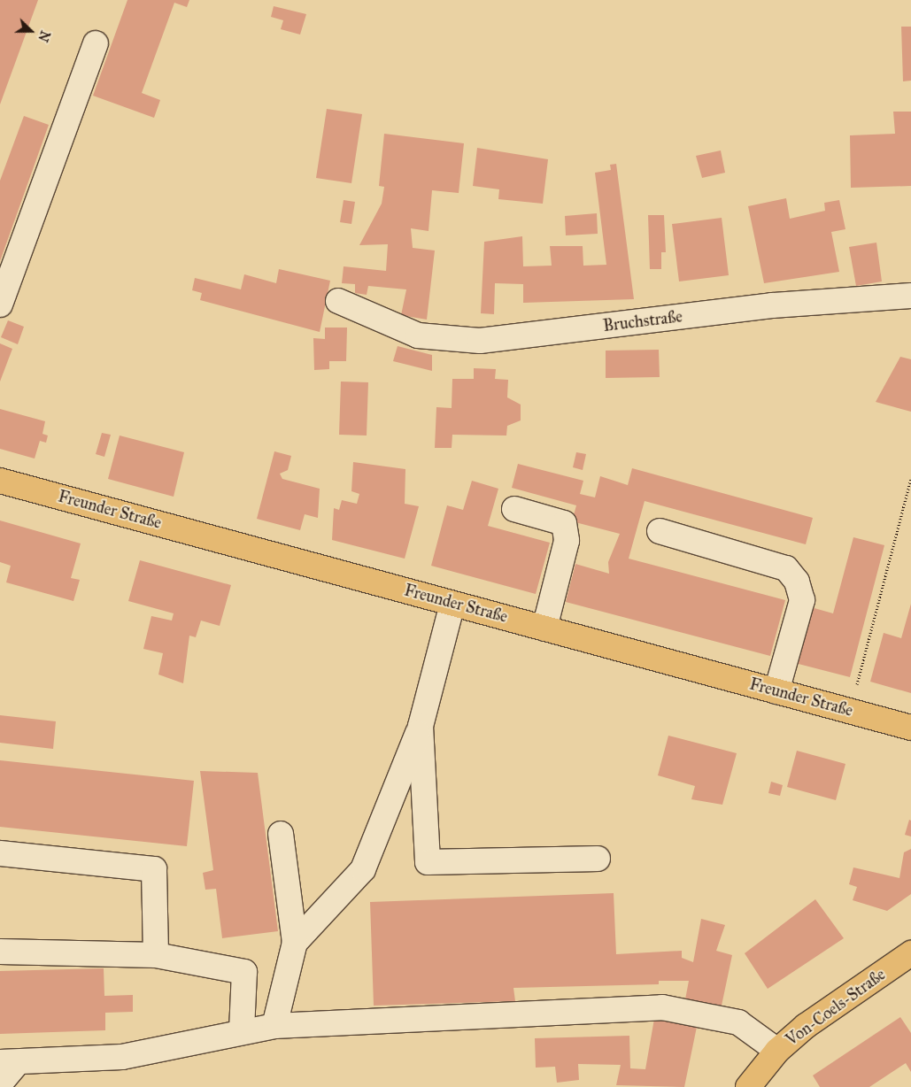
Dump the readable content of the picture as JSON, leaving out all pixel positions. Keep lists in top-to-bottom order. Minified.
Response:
{"streets":{"main road":["Freunder Straße","Von-Coels-Straße"],"street":["Bruchstraße"]},"north":"right"}
